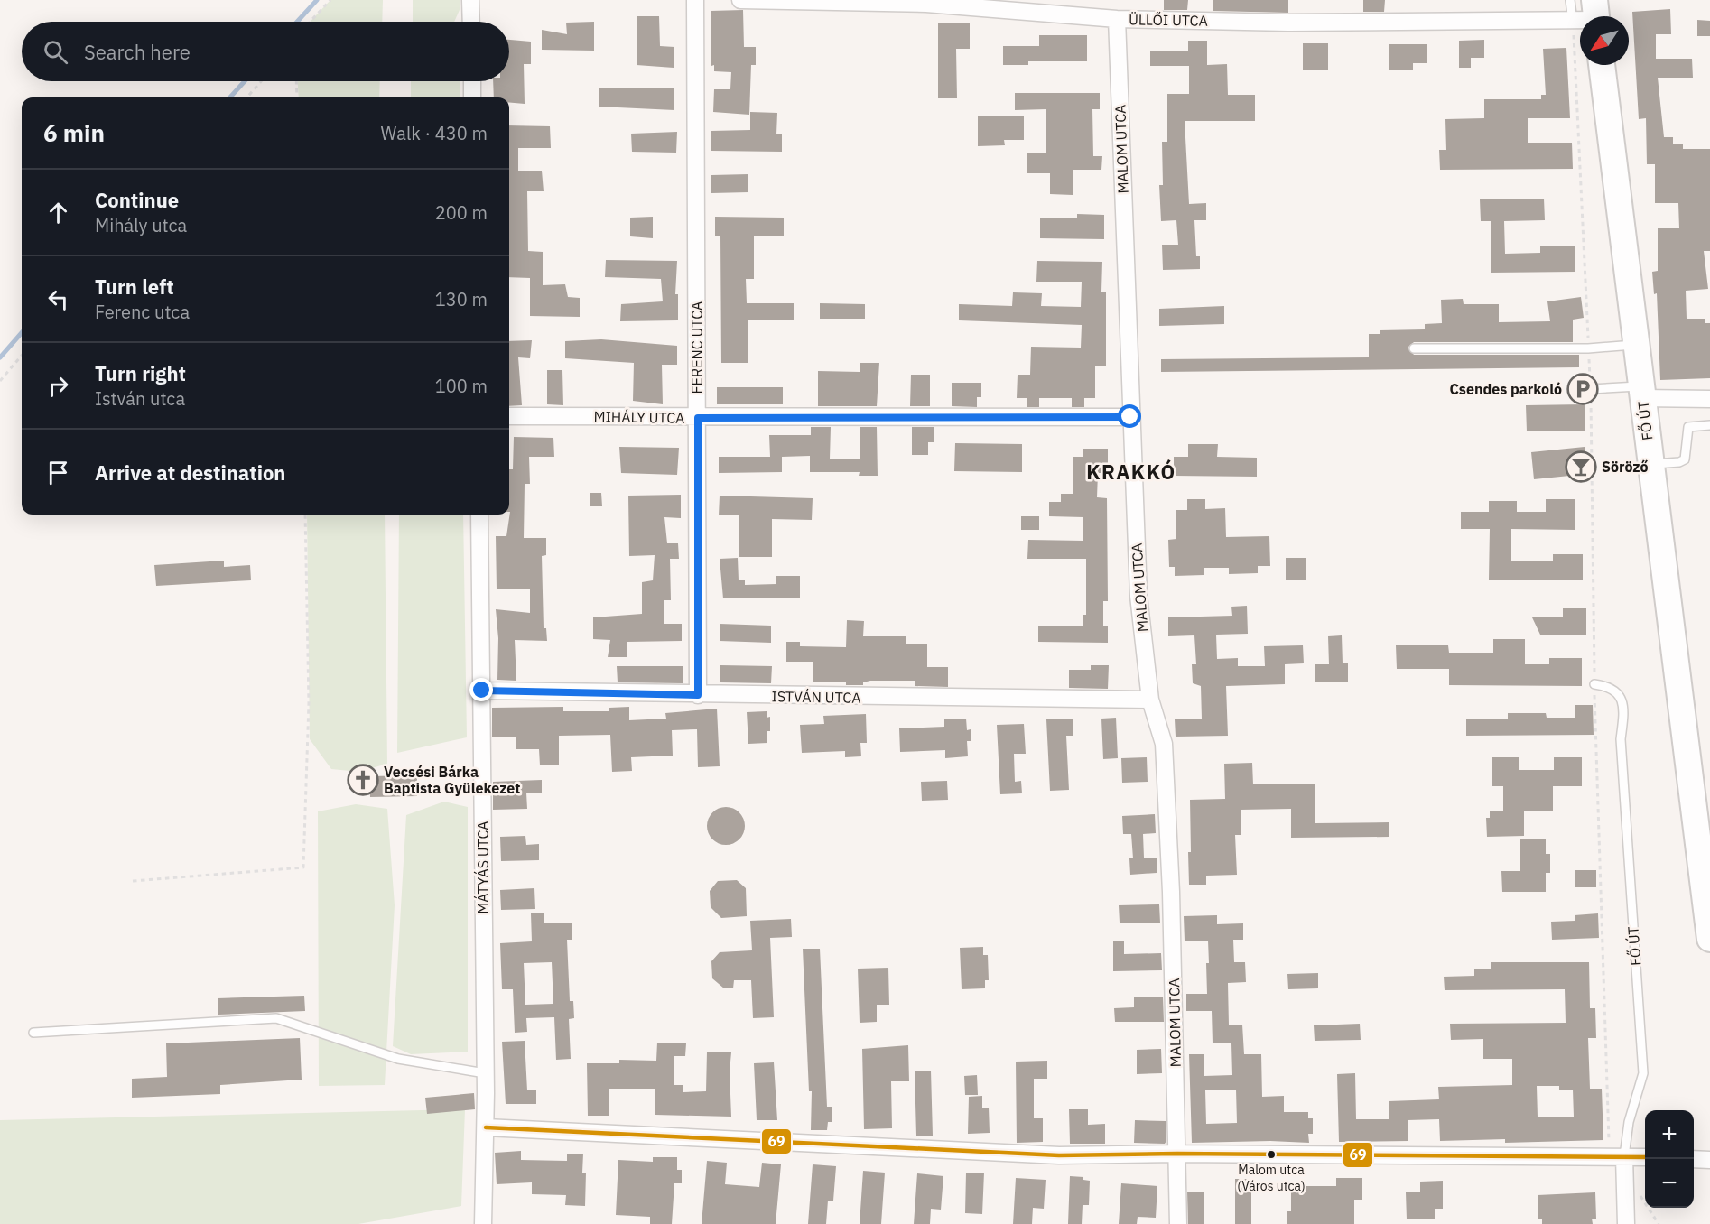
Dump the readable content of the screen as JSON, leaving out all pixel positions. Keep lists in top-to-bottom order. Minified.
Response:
{"streets":{"main road":["FŐ ÚT"],"street":["ÜLLŐI UTCA","MALOM UTCA","FERENC UTCA","MIHÁLY UTCA","ISTVÁN UTCA","MÁTYÁS UTCA"]},"crossings":[["ÜLLŐI UTCA","MALOM UTCA"],["MALOM UTCA","MIHÁLY UTCA"],["MALOM UTCA","ISTVÁN UTCA"],["FERENC UTCA","MIHÁLY UTCA"],["FERENC UTCA","ISTVÁN UTCA"],["ISTVÁN UTCA","MÁTYÁS UTCA"]],"districts":["KRAKKÓ"],"places":{"parking":["Csendes parkoló"],"bar":["Söröző"],"church":["Vecsési Bárka Baptista Gyülekezet"],"other":["Malom utca (Város utca)"]},"lines":["transit line 69"],"north":"bottom left","page":{"search":"Search here","heading":["6 min","Walk · 430 m"],"list":[["Continue","Mihály utca","200 m"],["Turn left","Ferenc utca","130 m"],["Turn right","István utca","100 m"],"Arrive at destination"],"map_buttons":["+","−"]}}
